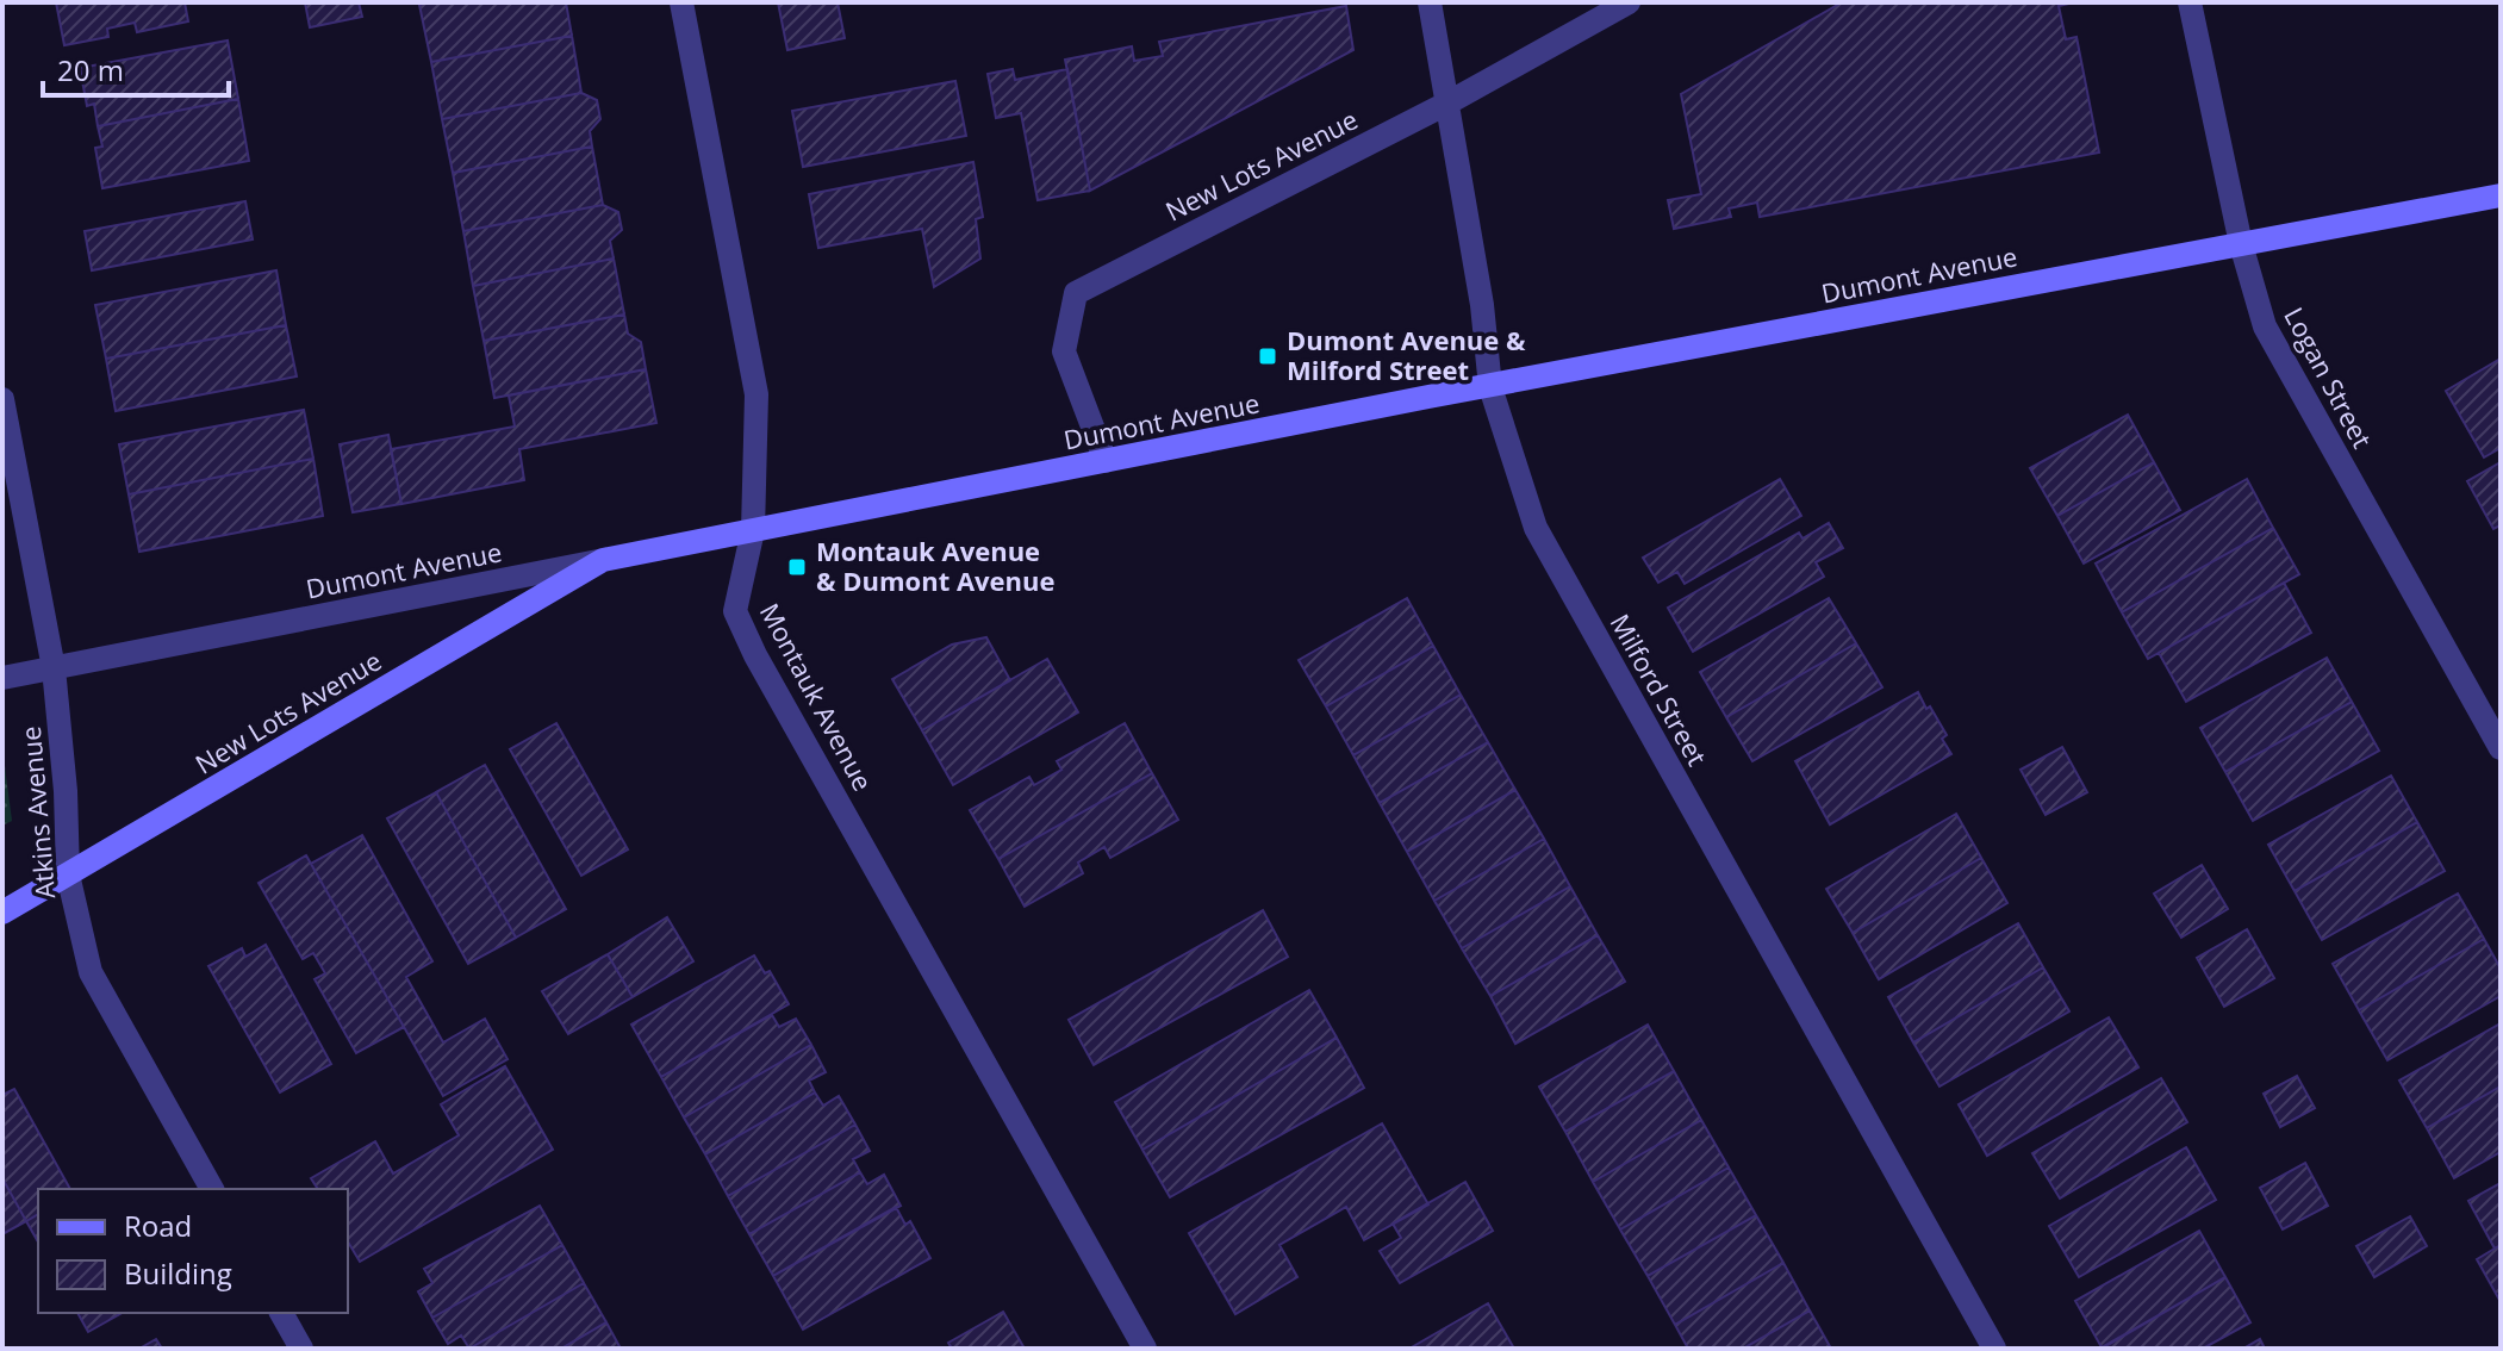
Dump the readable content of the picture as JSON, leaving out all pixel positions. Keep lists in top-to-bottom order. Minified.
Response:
{"streets":{"street":["New Lots Avenue","Dumont Avenue","Logan Street","Milford Street","Montauk Avenue","Atkins Avenue"]},"crossings":[["New Lots Avenue","Dumont Avenue"],["New Lots Avenue","Milford Street"],["New Lots Avenue","Atkins Avenue"],["Dumont Avenue","Logan Street"],["Dumont Avenue","Milford Street"],["Dumont Avenue","Montauk Avenue"],["Dumont Avenue","Atkins Avenue"]],"places":{"transit":["Dumont Avenue & Milford Street","Montauk Avenue & Dumont Avenue"]},"legend":["Road","Building"],"scale_bar":"20 m"}
